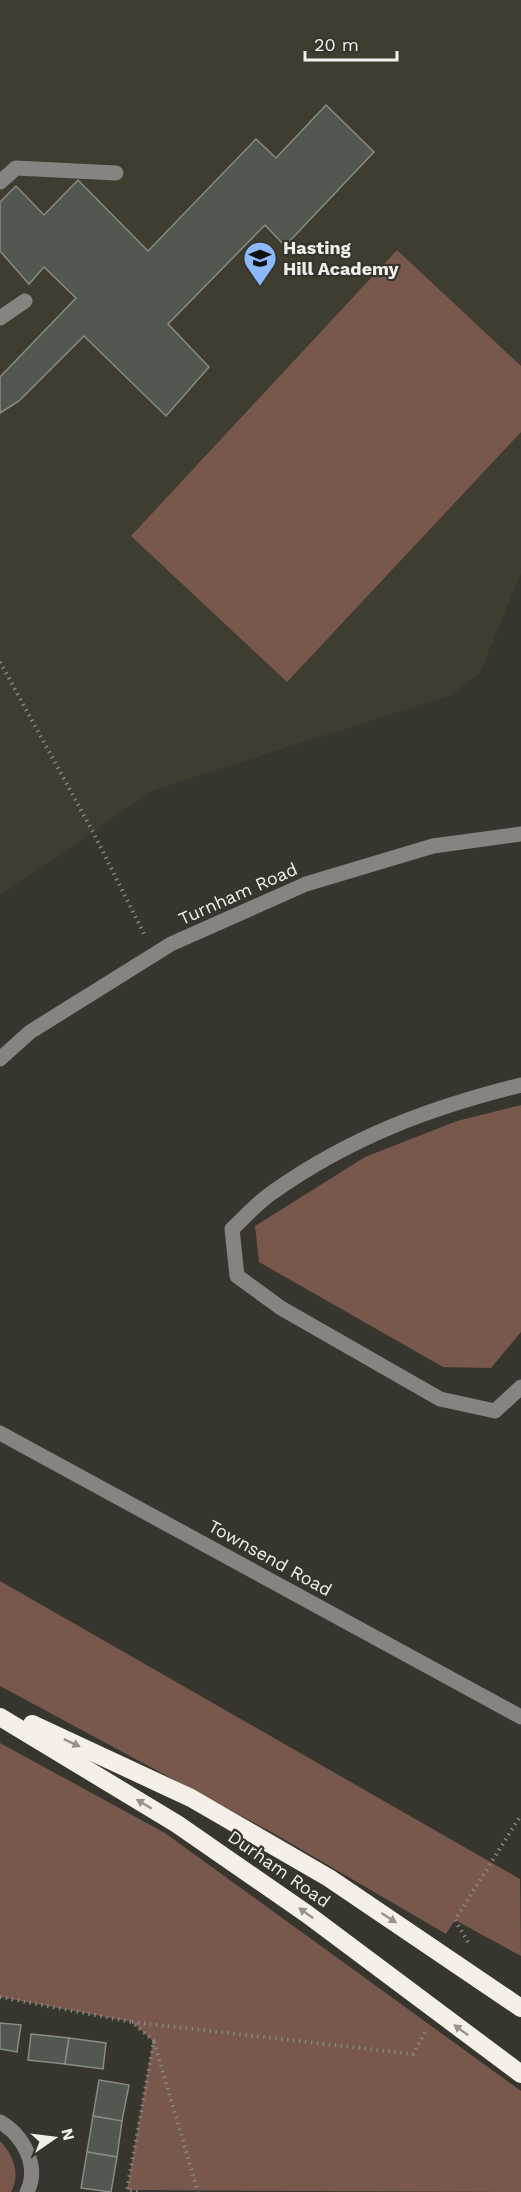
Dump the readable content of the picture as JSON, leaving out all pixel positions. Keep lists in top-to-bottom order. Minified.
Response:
{"streets":{"highway":["Durham Road"],"street":["Turnham Road","Townsend Road"]},"places":{"school or university":["Hasting Hill Academy"]},"scale_bar":"20 m","north":"right"}
